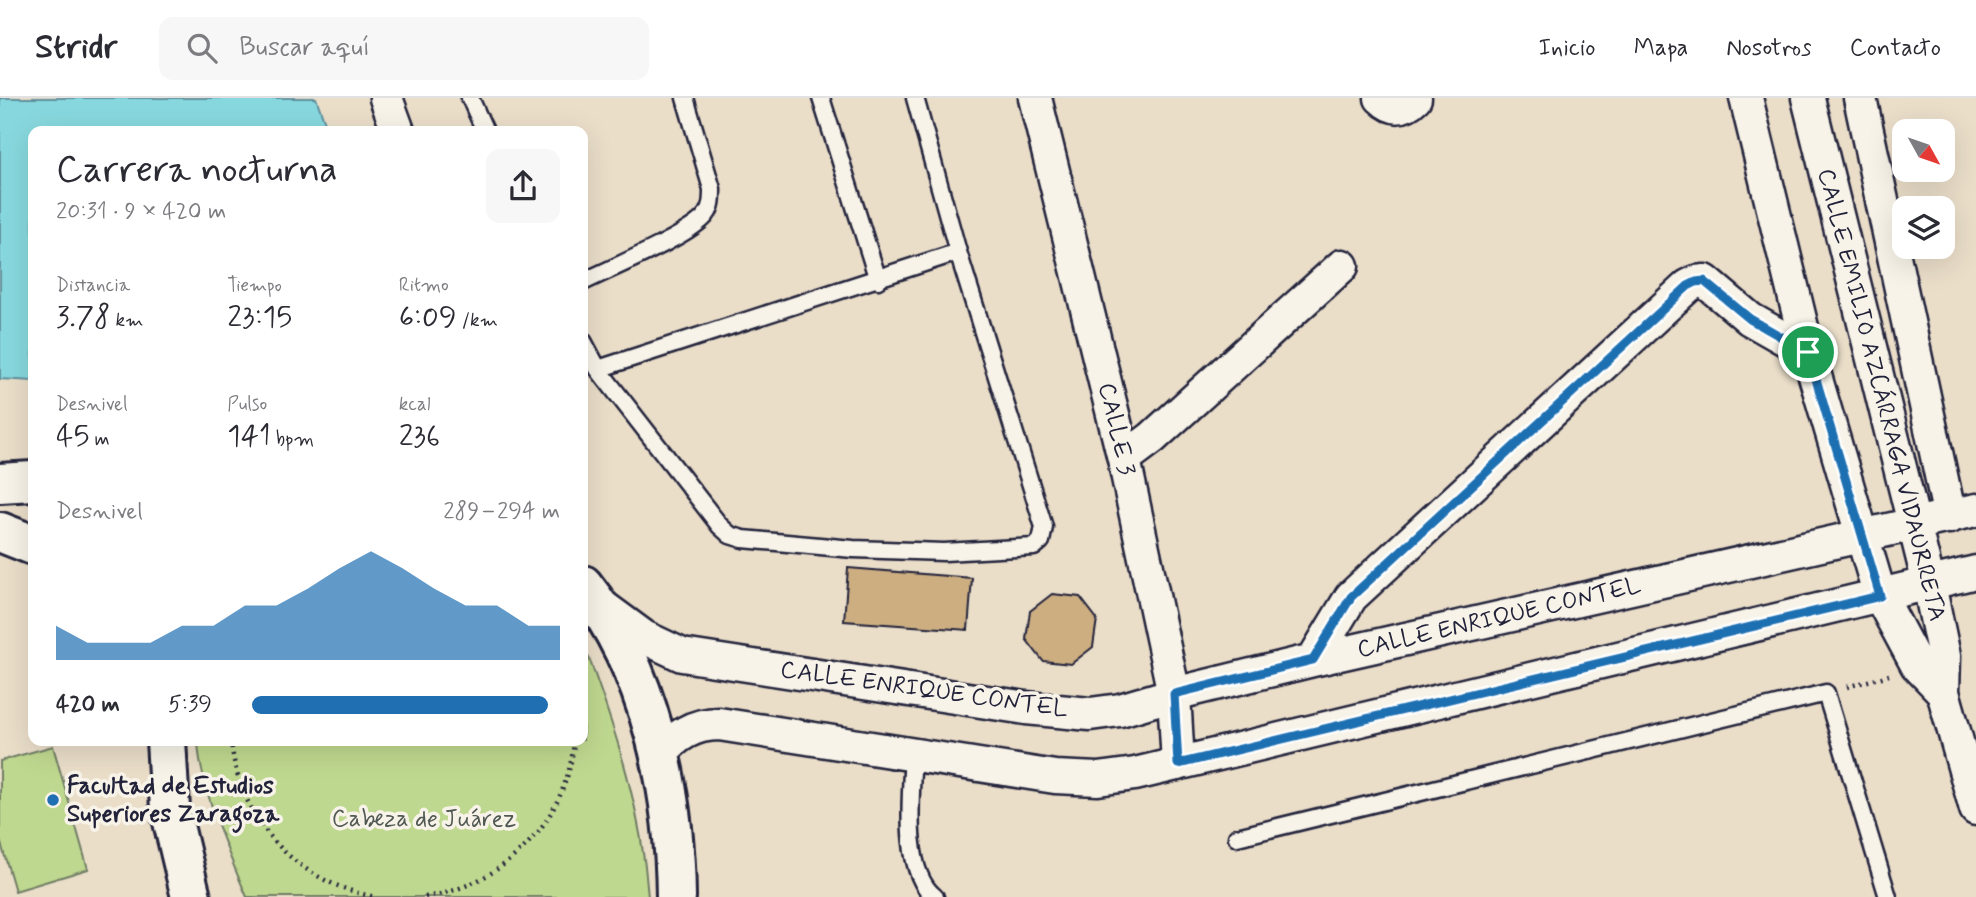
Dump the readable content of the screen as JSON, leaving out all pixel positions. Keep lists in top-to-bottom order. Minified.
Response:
{"streets":{"street":["CALLE EMILIO AZCÁRRAGA VIDAURRETA","CALLE 3","CALLE ENRIQUE CONTEL"]},"crossings":[["CALLE EMILIO AZCÁRRAGA VIDAURRETA","CALLE ENRIQUE CONTEL"],["CALLE 3","CALLE ENRIQUE CONTEL"]],"parks":["Cabeza de Juárez"],"places":["Facultad de Estudios Superiores Zaragoza"],"north":"bottom right","page":{"header":"Stridr","search":"Buscar aquí","nav":["Inicio","Mapa","Nosotros","Contacto"],"heading":["Carrera nocturna","20:31 · 9 × 420 m"],"stats":[["Distancia","3.78 km"],["Tiempo","23:15"],["Ritmo","6:09 /km"],["Desnivel","45 m"],["Pulso","141 bpm"],["kcal","236"]],"chart":["Desnivel","289–294 m"],"list":[{"name":"420 m","note":"5:39"}]}}
